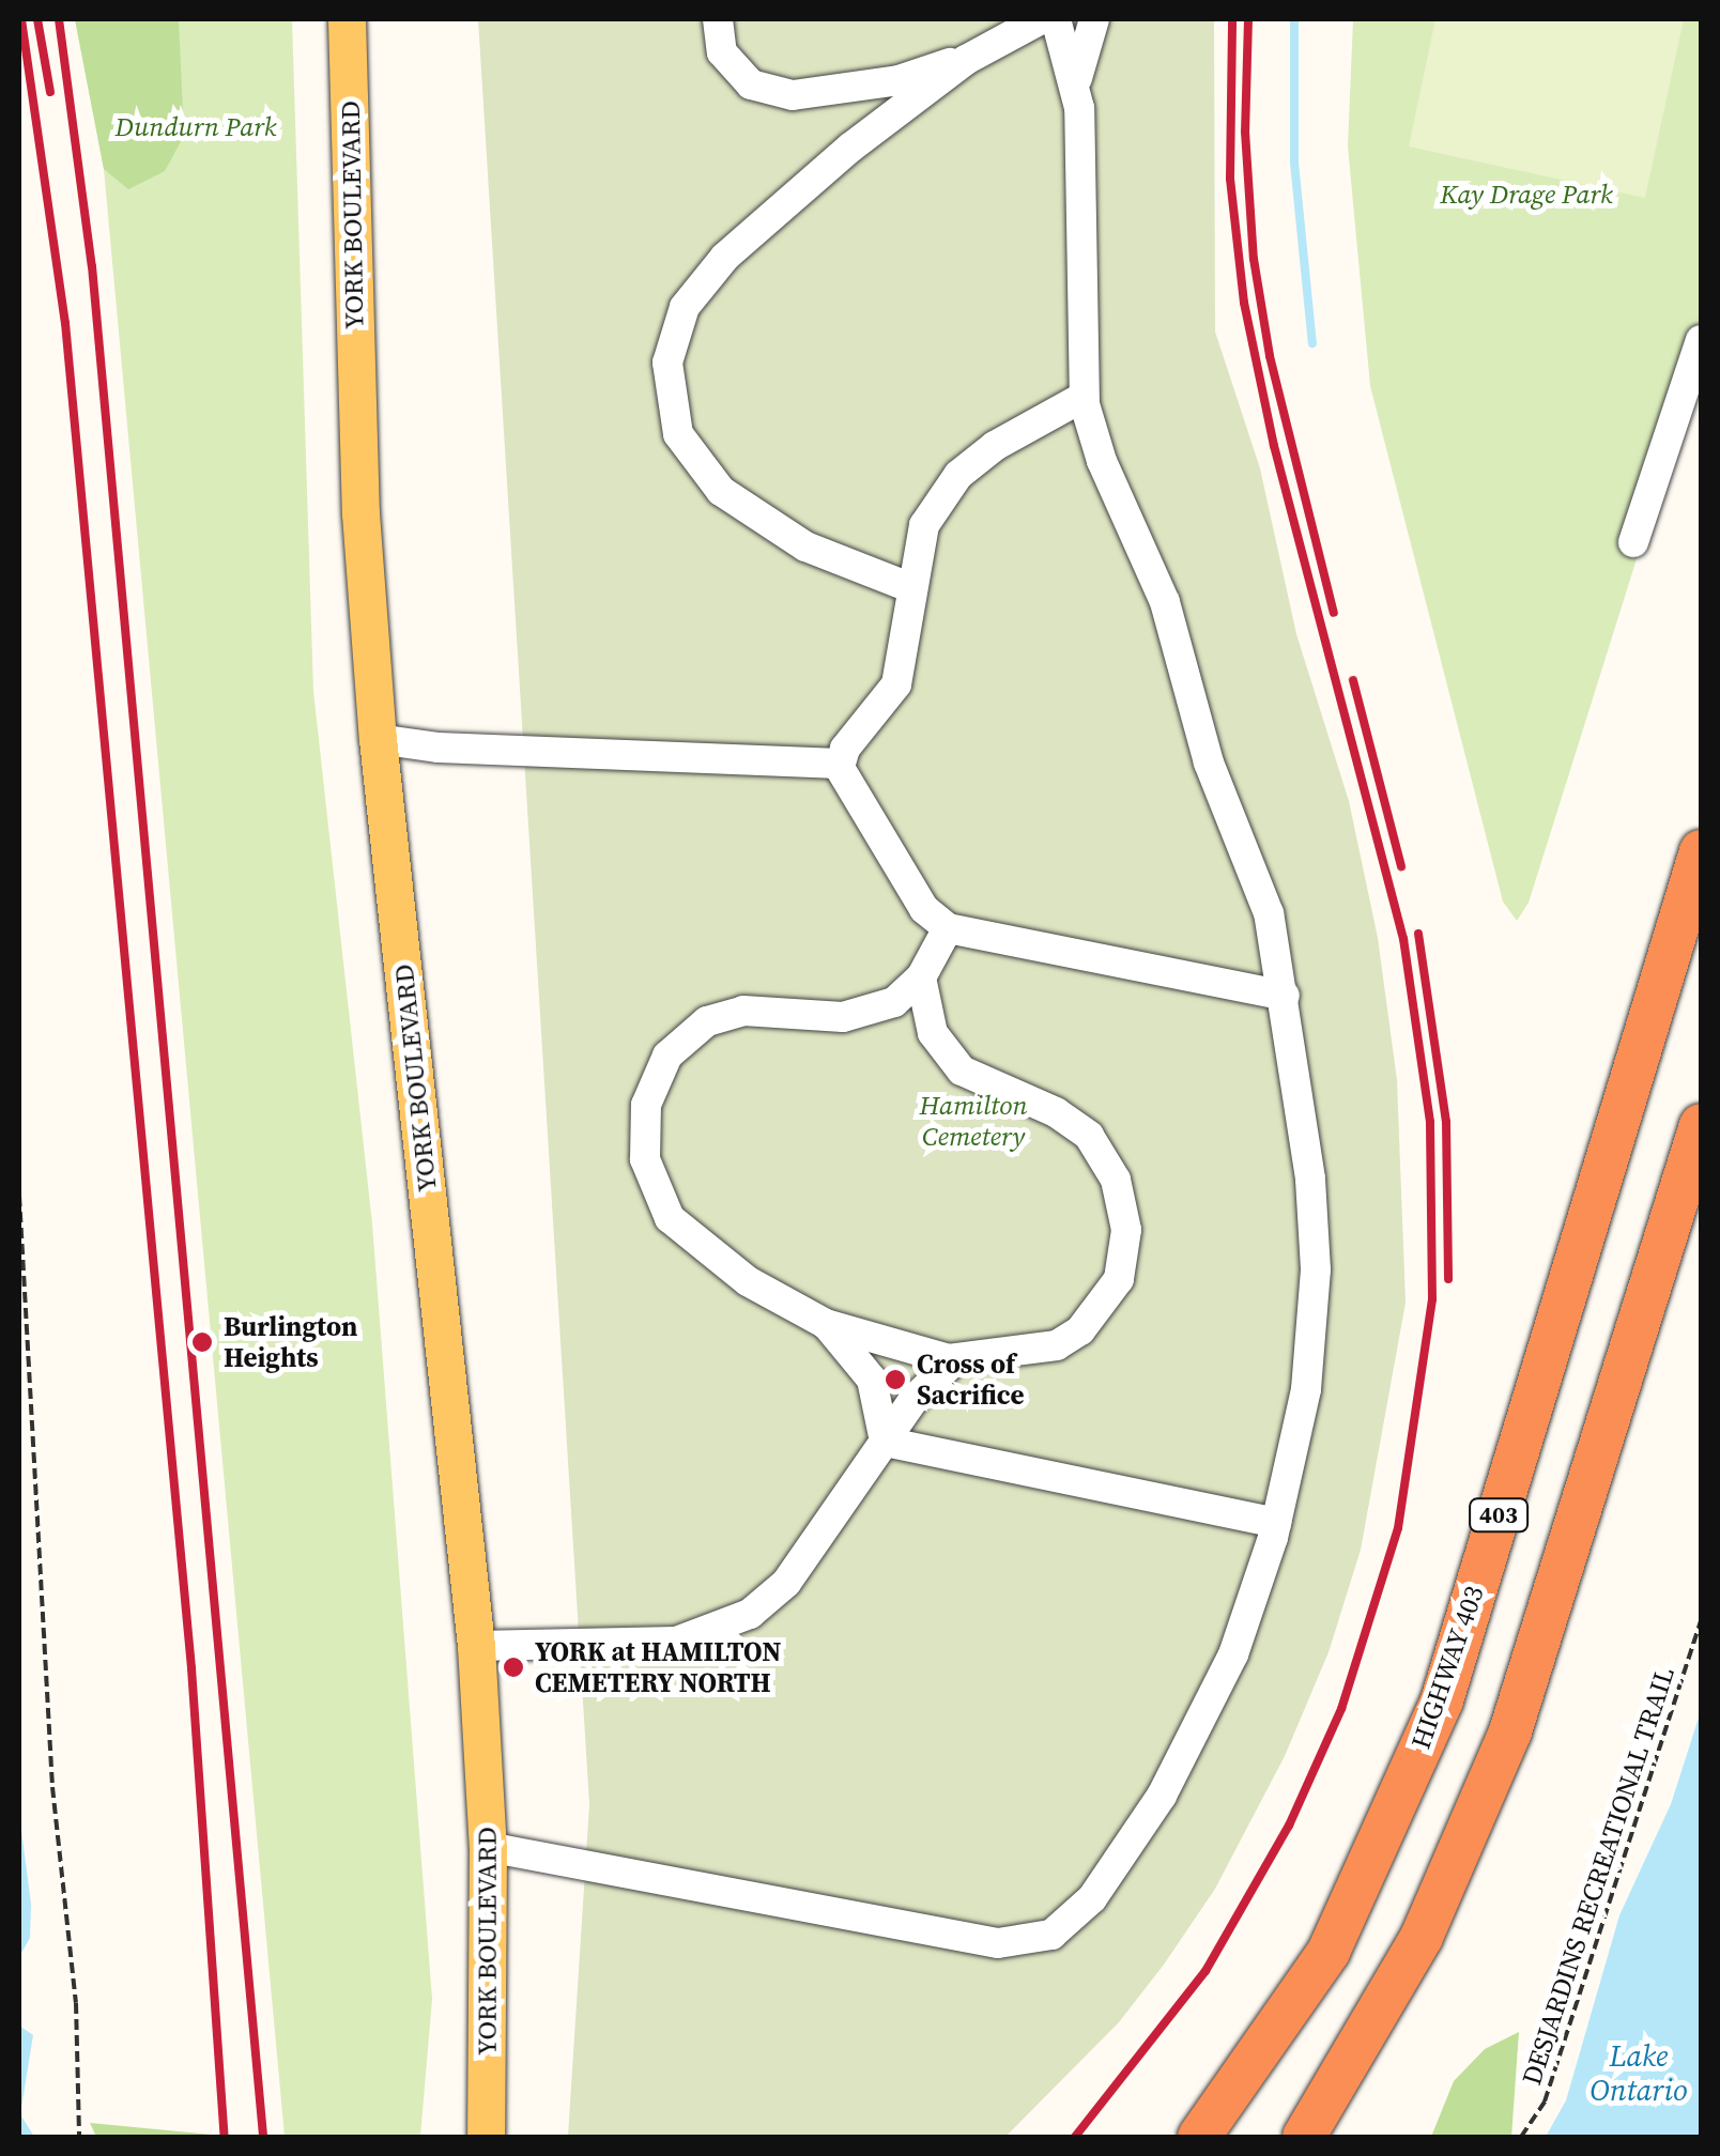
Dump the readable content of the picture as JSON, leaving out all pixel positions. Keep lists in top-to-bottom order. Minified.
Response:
{"streets":{"highway":["403","HIGHWAY 403"],"main road":["YORK BOULEVARD"],"path":["DESJARDINS RECREATIONAL TRAIL"]},"water":["Lake Ontario"],"parks":["Dundurn Park","Kay Drage Park","Hamilton Cemetery"],"places":["Burlington Heights","Cross of Sacrifice","YORK at HAMILTON CEMETERY NORTH"]}
